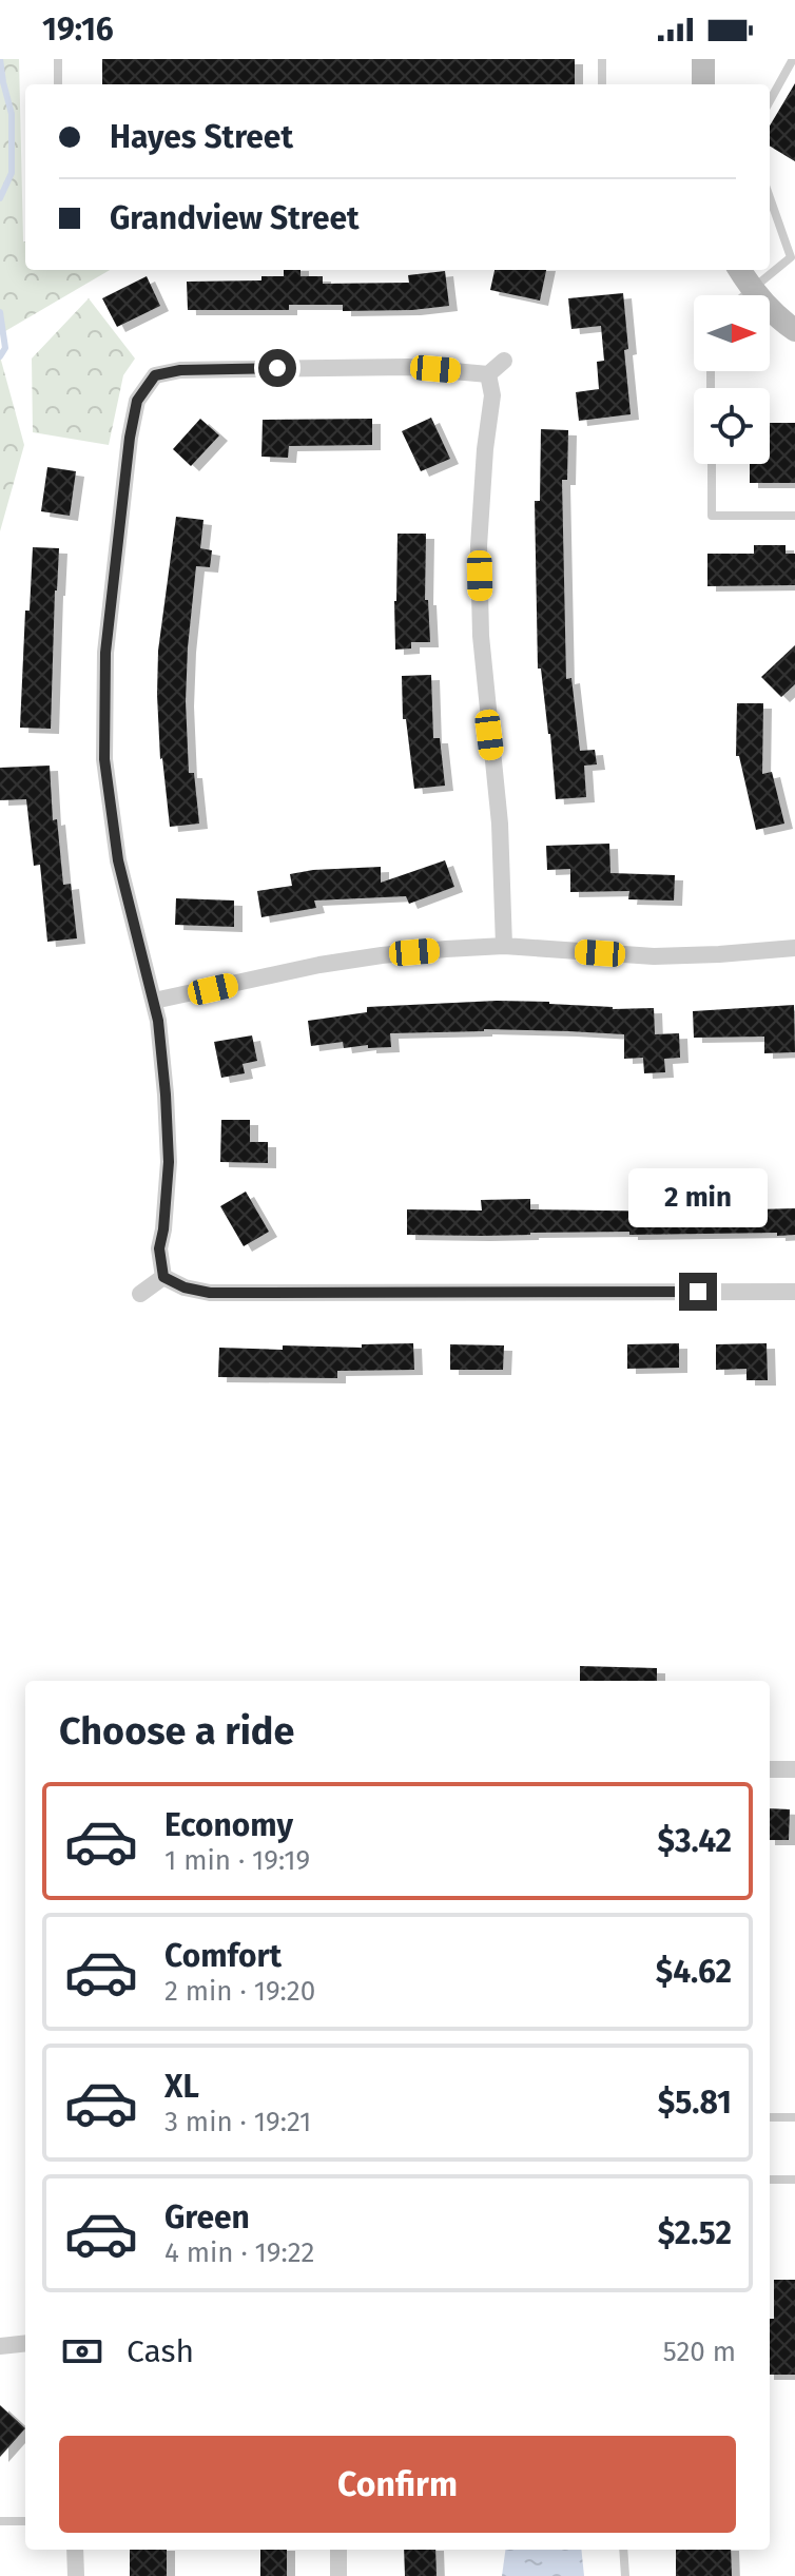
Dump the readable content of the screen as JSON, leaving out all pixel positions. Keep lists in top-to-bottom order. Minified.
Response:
{"north":"right","page":{"status":"19:16","banner":["Hayes Street","Grandview Street"],"bubble":"2 min","heading":"Choose a ride","list":[{"name":"Economy","note":"1 min · 19:19","value":"$3.42"},{"name":"Comfort","note":"2 min · 19:20","value":"$4.62"},{"name":"XL","note":"3 min · 19:21","value":"$5.81"},{"name":"Green","note":"4 min · 19:22","value":"$2.52"}],"pay":["Cash","520 m"],"buttons":"Confirm"}}
